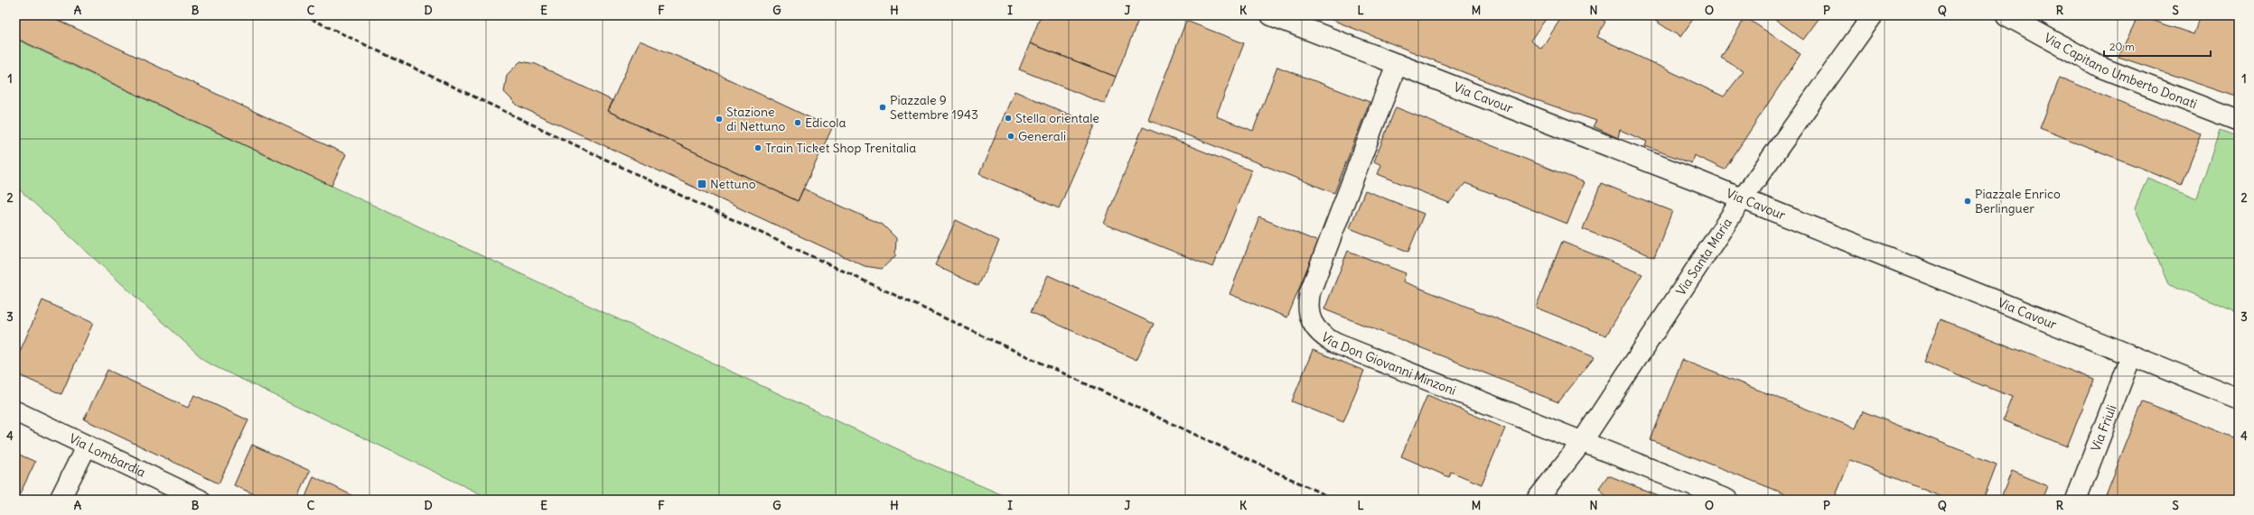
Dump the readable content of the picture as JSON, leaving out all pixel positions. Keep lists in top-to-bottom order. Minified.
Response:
{"streets":{"main road":["Via Capitano Umberto Donati","Via Cavour","Via Santa Maria","Via Don Giovanni Minzoni","Via Friuli","Via Lombardia"]},"crossings":[["Via Cavour","Via Santa Maria"],["Via Cavour","Via Don Giovanni Minzoni"],["Via Cavour","Via Friuli"],["Via Santa Maria","Via Don Giovanni Minzoni"]],"places":{"other":["Piazzale 9 Settembre 1943","Stella orientale","Stazione di Nettuno","Edicola","Generali","Train Ticket Shop Trenitalia","Piazzale Enrico Berlinguer"],"transit":["Nettuno"]},"scale_bar":"20 m","grid":{"columns":["A","B","C","D","E","F","G","H","I","J","K","L","M","N","O","P","Q","R","S"],"rows":["1","2","3","4"]}}
